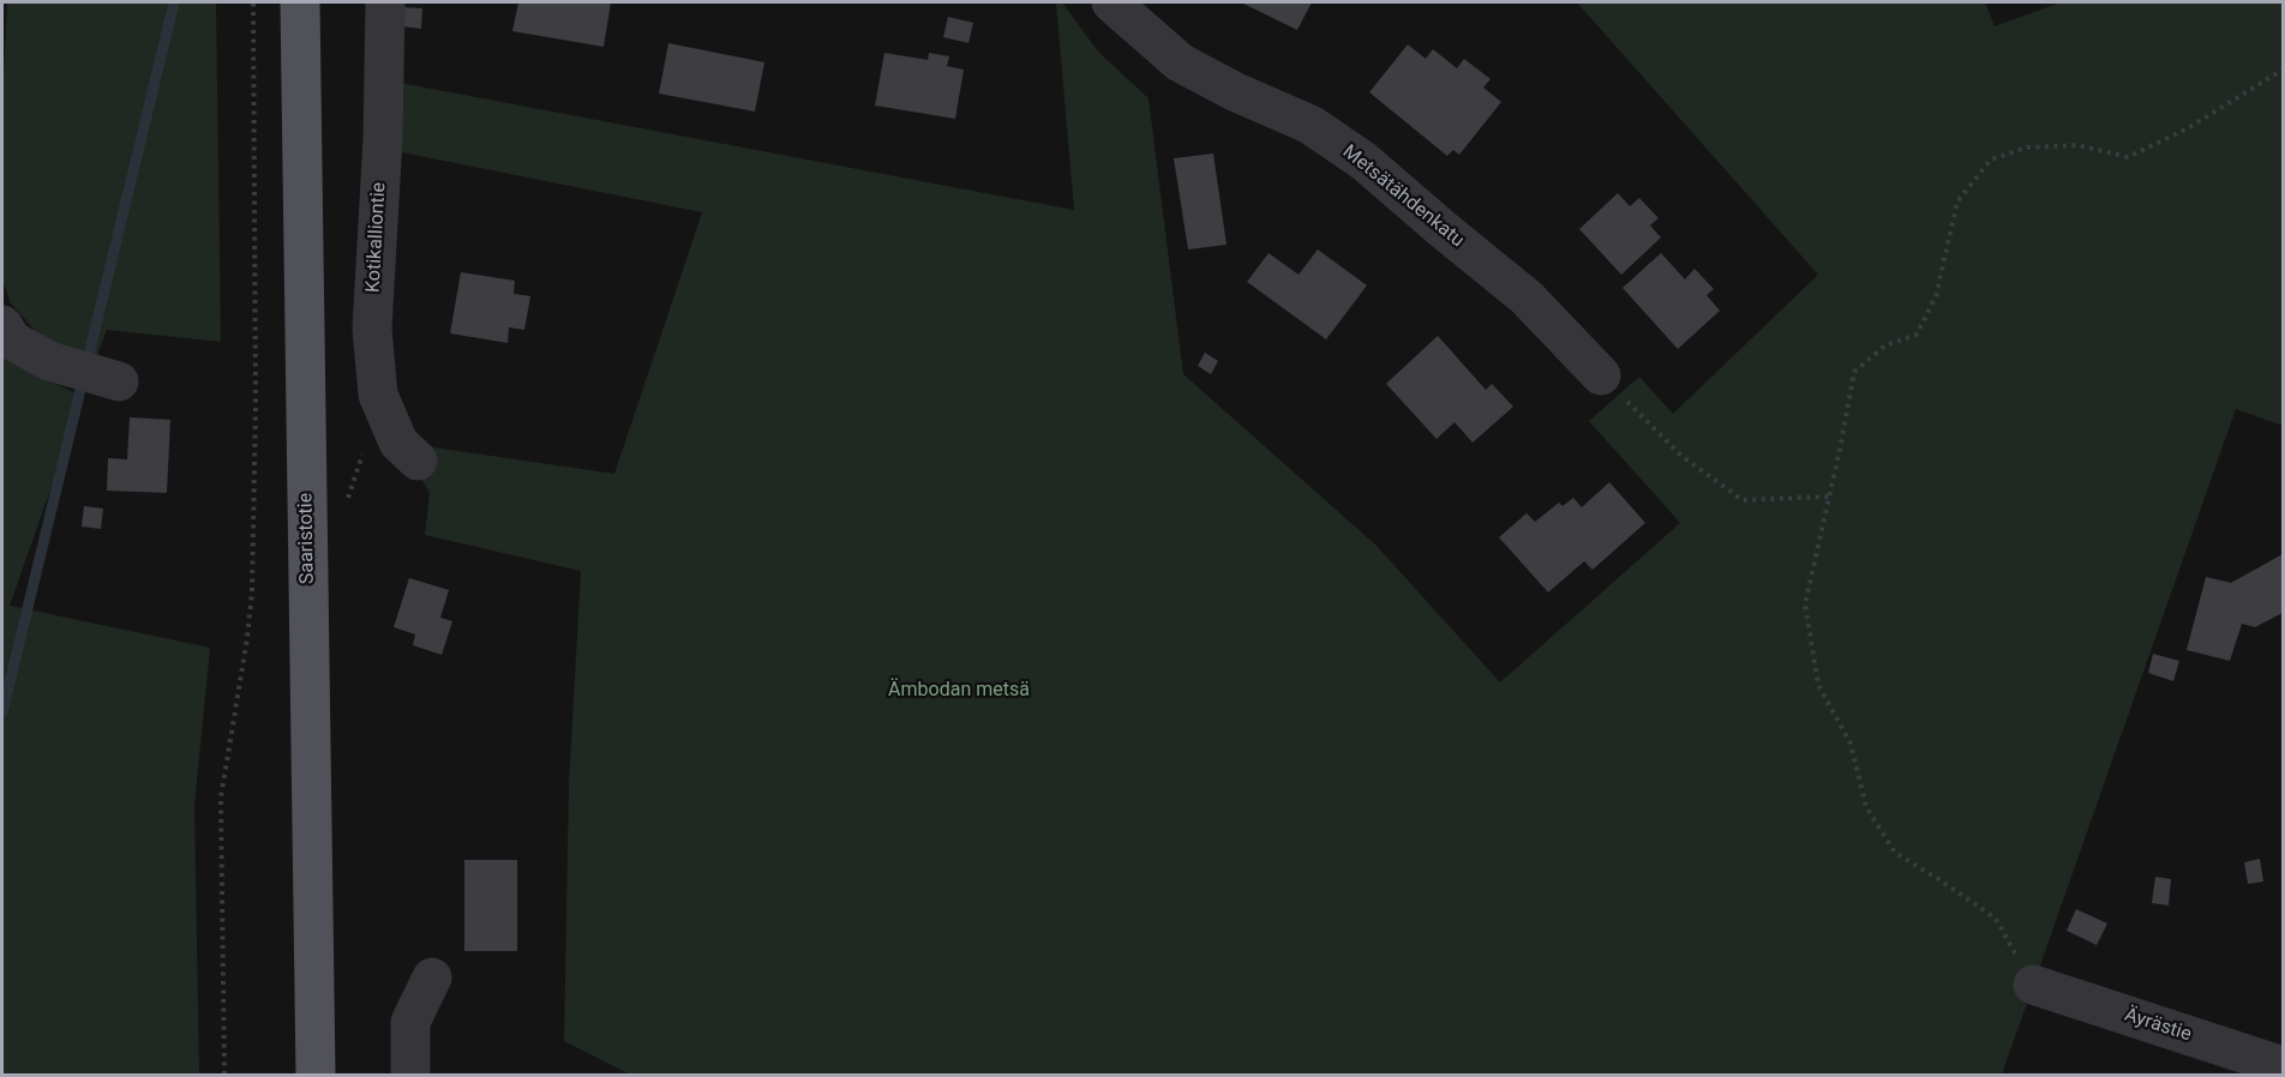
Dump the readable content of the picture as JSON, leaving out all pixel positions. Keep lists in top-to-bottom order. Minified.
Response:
{"streets":{"main road":["Saaristotie"],"street":["Metsätähdenkatu","Kotikalliontie","Äyrästie"]},"parks":["Ämbodan metsä"]}
